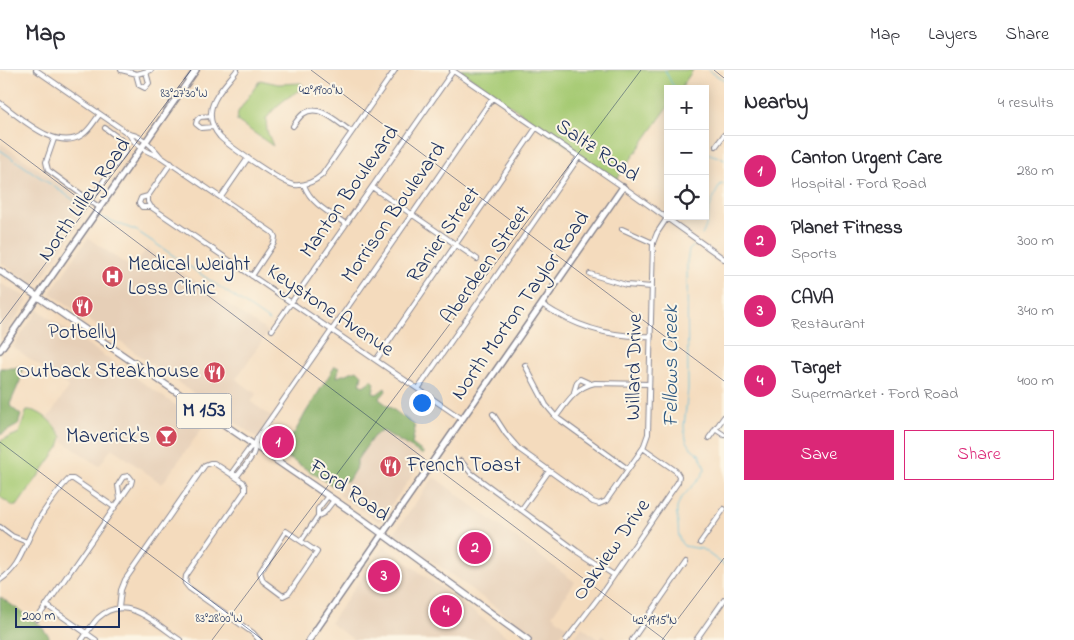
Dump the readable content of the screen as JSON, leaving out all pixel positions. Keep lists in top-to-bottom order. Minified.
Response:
{"streets":{"main road":["M 153","Ford Road"],"street":["Saltz Road","Manton Boulevard","North Lilley Road","Morrison Boulevard","Ranier Street","Aberdeen Street","North Morton Taylor Road","Keystone Avenue","Willard Drive","Oakview Drive"]},"crossings":[["Saltz Road","Manton Boulevard"],["Saltz Road","Morrison Boulevard"],["Saltz Road","Ranier Street"],["Saltz Road","Aberdeen Street"],["Saltz Road","North Morton Taylor Road"],["Manton Boulevard","Keystone Avenue"],["North Lilley Road","Ford Road"],["Morrison Boulevard","Keystone Avenue"],["Morrison Boulevard","Ford Road"],["Ranier Street","Keystone Avenue"],["Aberdeen Street","Keystone Avenue"],["North Morton Taylor Road","Keystone Avenue"],["North Morton Taylor Road","Ford Road"],["Willard Drive","Oakview Drive"]],"water":["Fellows Creek"],"places":{"hospital":["Medical Weight Loss Clinic"],"restaurant":["Potbelly","Outback Steakhouse","French Toast"],"bar":["Maverick's"]},"scale_bar":"200 m","page":{"header":"Map","nav":["Map","Layers","Share"],"heading":["Nearby","4 results"],"map_buttons":["+","−"],"list":[{"mark":"1","name":"Canton Urgent Care","note":"Hospital · Ford Road","value":"280 m"},{"mark":"2","name":"Planet Fitness","note":"Sports","value":"300 m"},{"mark":"3","name":"CAVA","note":"Restaurant","value":"340 m"},{"mark":"4","name":"Target","note":"Supermarket · Ford Road","value":"400 m"}],"buttons":["Save","Share"],"pins":["1","2","3","4"],"scale":"200 m"},"coordinates":["42°19'00\"N","83°27'30\"W","83°28'00\"W","42°19'15\"N"]}
